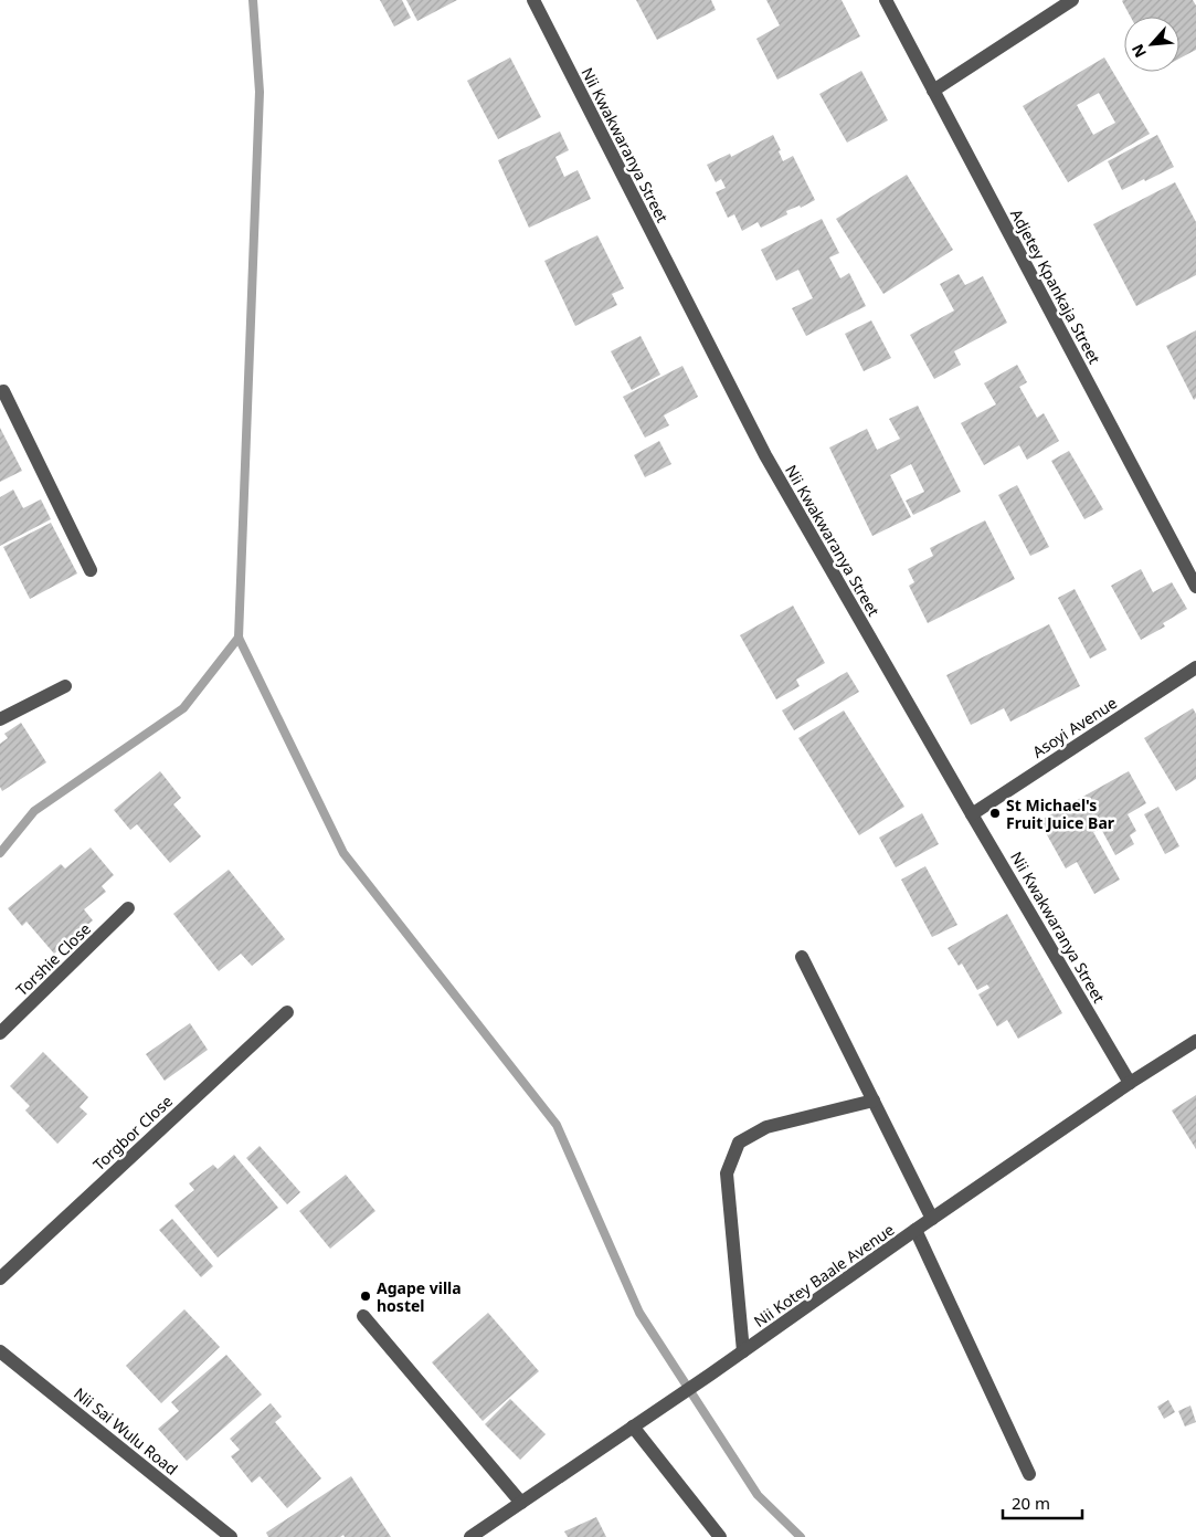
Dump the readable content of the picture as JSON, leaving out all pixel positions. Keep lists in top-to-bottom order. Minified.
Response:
{"streets":{"street":["Nii Kwakwaranya Street","Adjetey Kpankaja Street","Asoyi Avenue","Torshie Close","Torgbor Close","Nii Kotey Baale Avenue","Nii Sai Wulu Road"]},"crossings":[["Nii Kwakwaranya Street","Asoyi Avenue"],["Nii Kwakwaranya Street","Nii Kotey Baale Avenue"]],"places":["St Michael's Fruit Juice Bar","Agape villa hostel"],"scale_bar":"20 m","north":"bottom left"}
